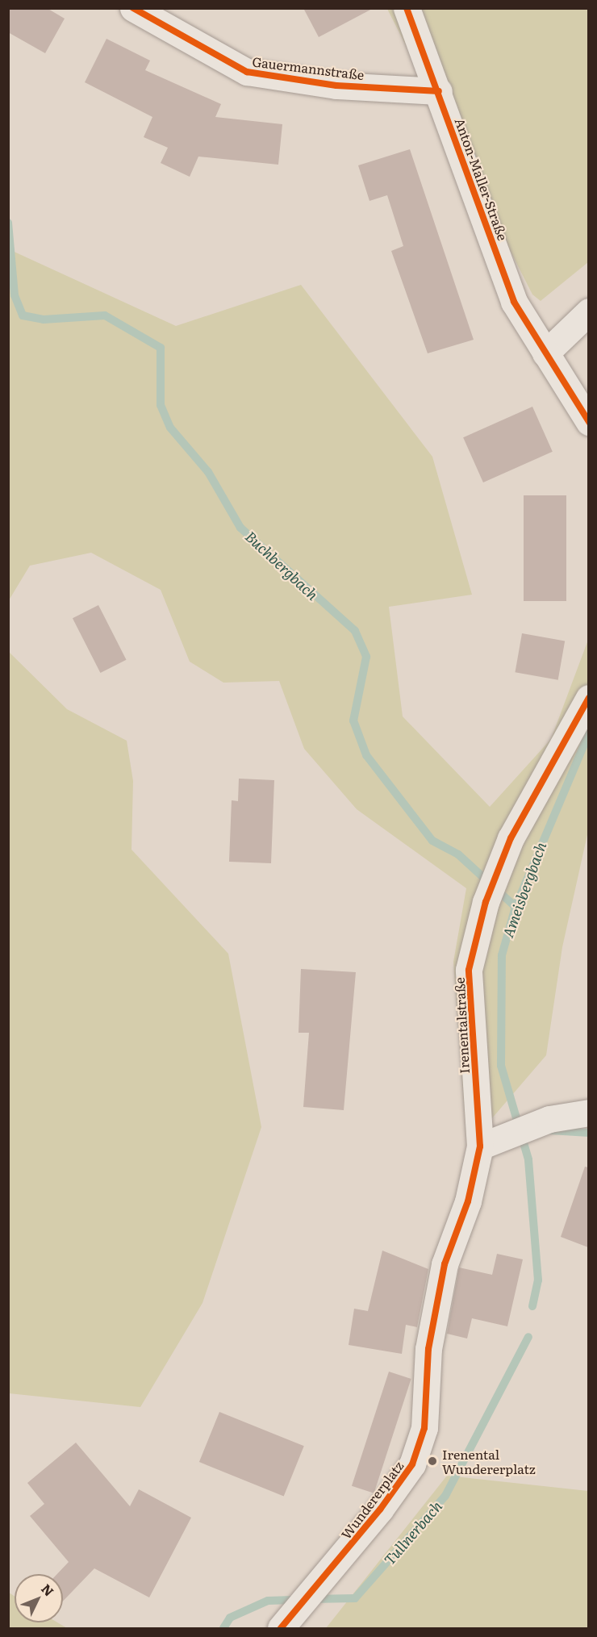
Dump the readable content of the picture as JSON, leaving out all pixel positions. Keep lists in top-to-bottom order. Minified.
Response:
{"streets":{"street":["Gauermannstraße","Anton-Maller-Straße","Irenentalstraße","Wundererplatz"]},"crossings":[["Gauermannstraße","Anton-Maller-Straße"],["Irenentalstraße","Wundererplatz"]],"water":["Buchbergbach","Ameisbergbach","Tullnerbach"],"places":["Irenental Wundererplatz"],"north":"top right"}
